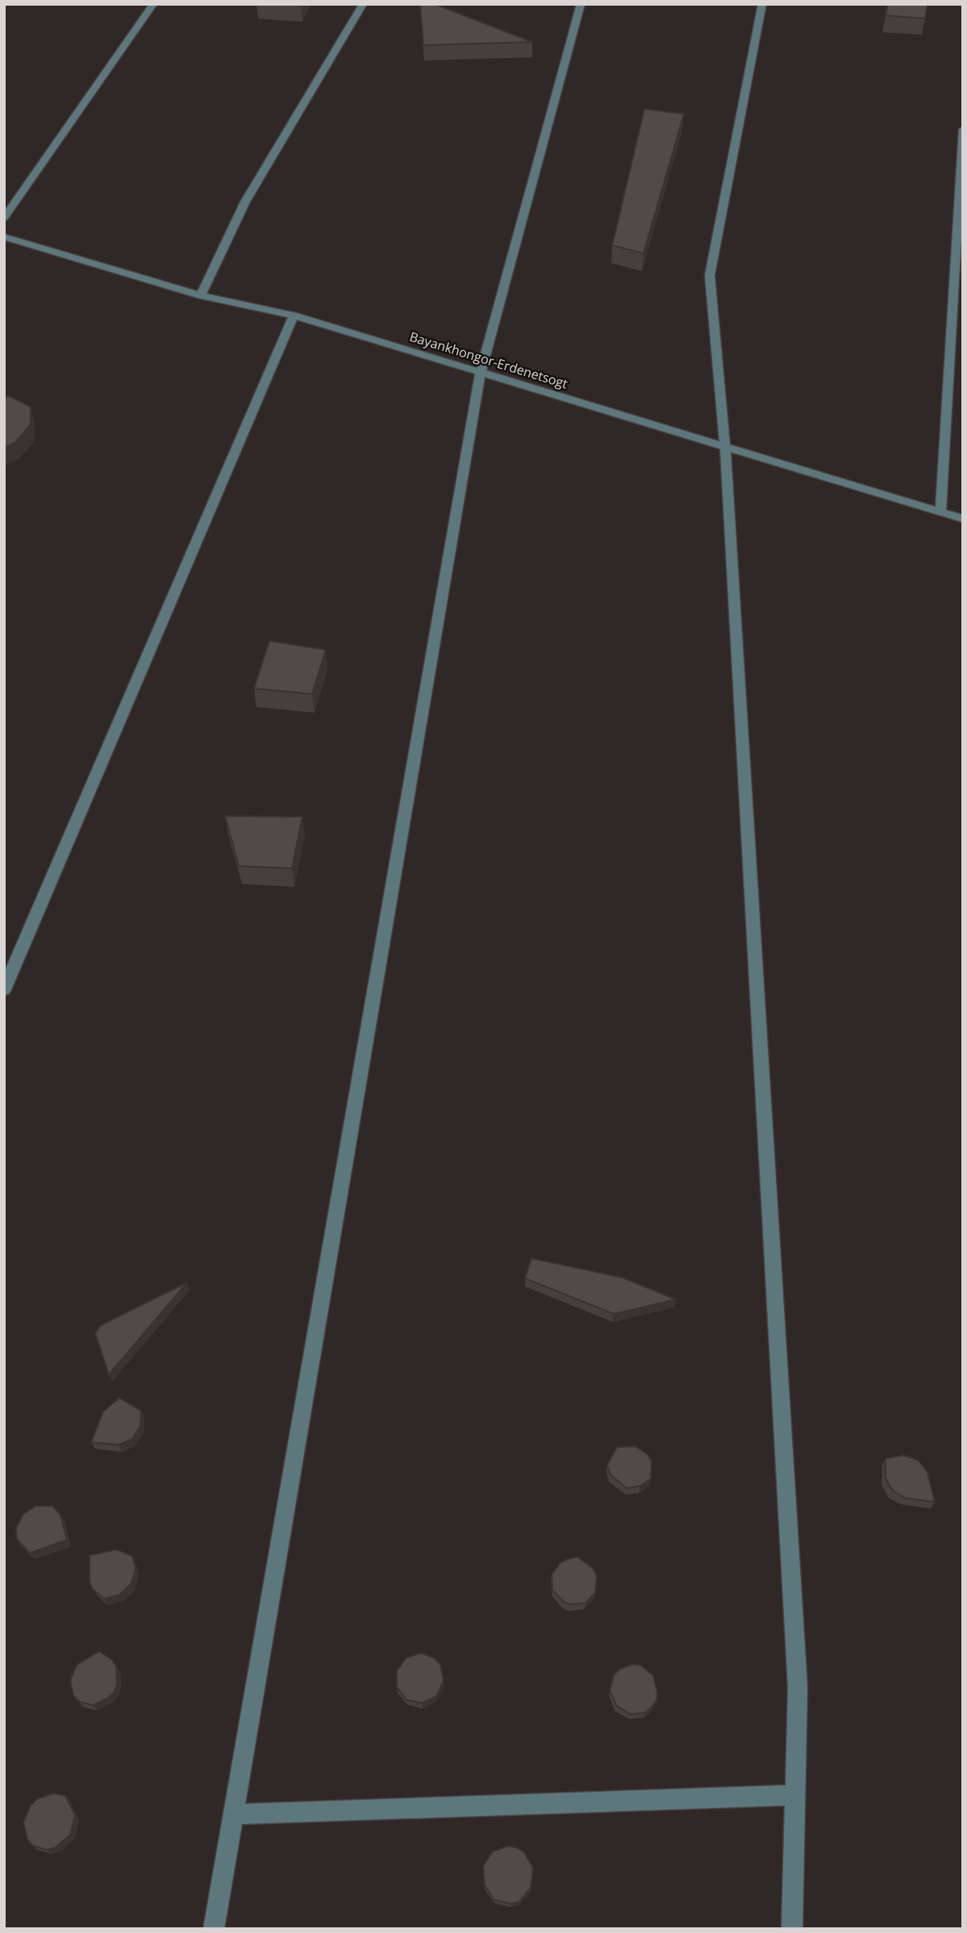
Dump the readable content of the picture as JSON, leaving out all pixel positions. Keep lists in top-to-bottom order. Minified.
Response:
{"streets":{"street":["Bayankhongor-Erdenetsogt"]}}
